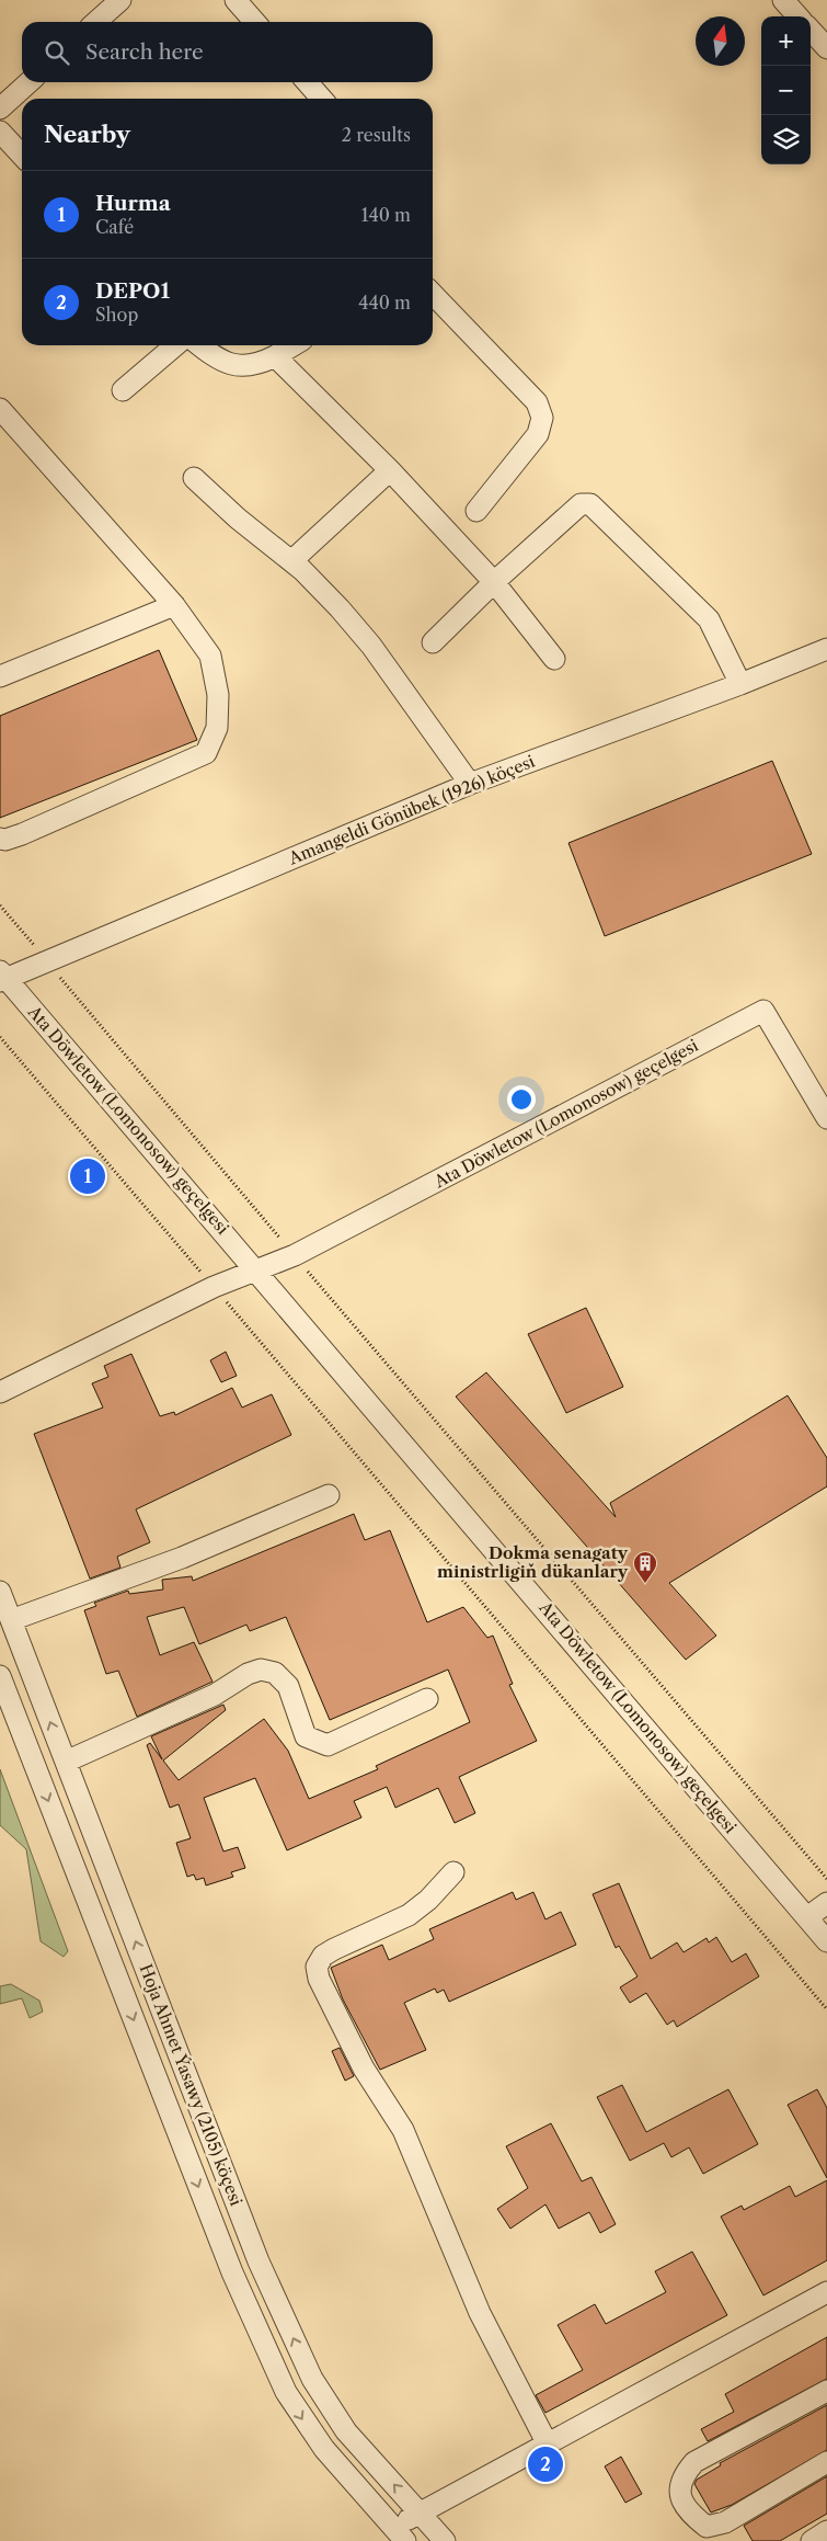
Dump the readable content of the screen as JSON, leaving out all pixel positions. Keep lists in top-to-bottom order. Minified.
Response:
{"streets":{"street":["Amangeldi Gönübek (1926) köçesi","Ata Döwletow (Lomonosow) geçelgesi","Hoja Ahmet Ýasawy (2105) köçesi"]},"crossings":[["Amangeldi Gönübek (1926) köçesi","Ata Döwletow (Lomonosow) geçelgesi"]],"places":{"building":["Dokma senagaty ministrligiň dükanlary"]},"north":"top","page":{"map_buttons":["+","−"],"search":"Search here","heading":["Nearby","2 results"],"list":[{"mark":"1","name":"Hurma","note":"Café","value":"140 m"},{"mark":"2","name":"DEPO1","note":"Shop","value":"440 m"}],"pins":["1","2"]}}
